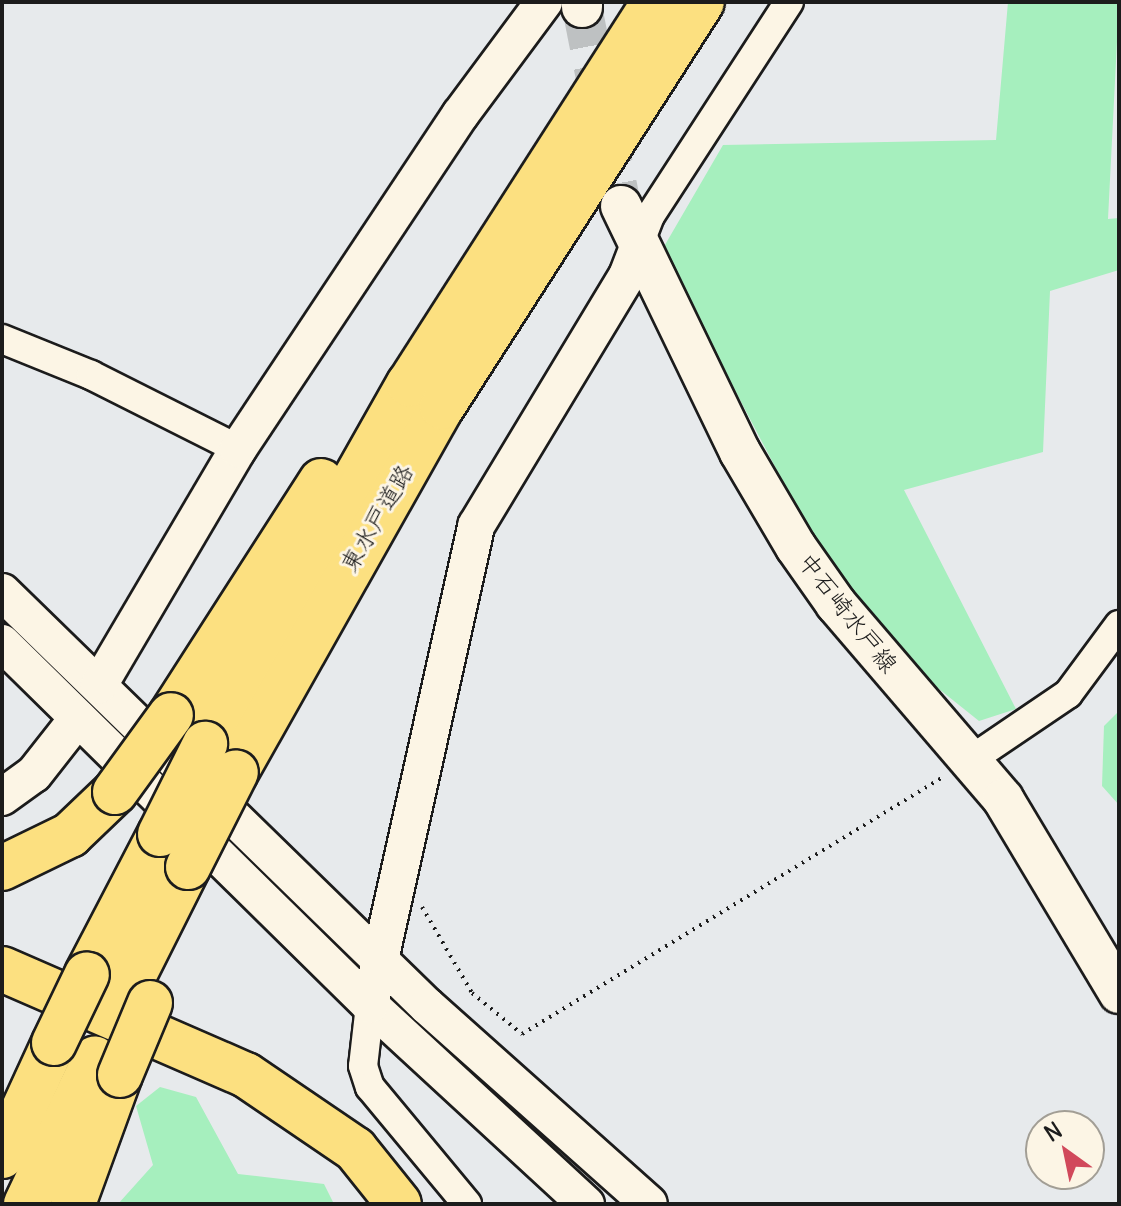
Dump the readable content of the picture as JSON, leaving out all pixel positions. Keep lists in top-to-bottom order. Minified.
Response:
{"streets":{"highway":["東水戸道路"],"main road":["中石崎水戸線"]},"north":"top left"}
